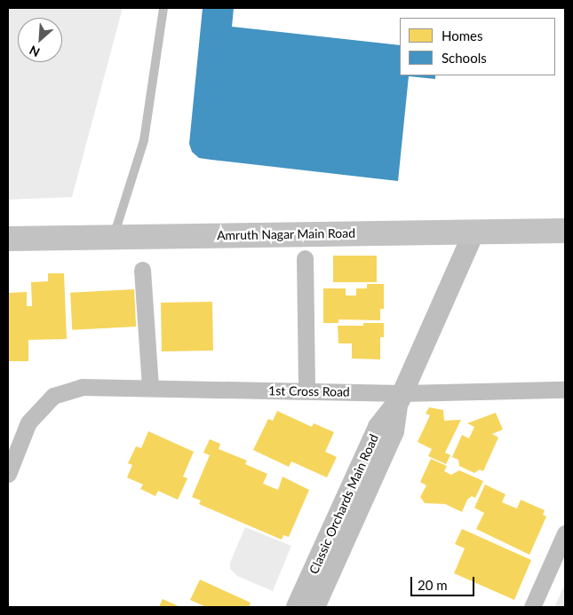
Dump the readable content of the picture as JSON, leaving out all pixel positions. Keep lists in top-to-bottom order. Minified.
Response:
{"streets":{"main road":["Amruth Nagar Main Road"],"street":["1st Cross Road","Classic Orchards Main Road"]},"crossings":[["Amruth Nagar Main Road","Classic Orchards Main Road"],["1st Cross Road","Classic Orchards Main Road"]],"legend":["Homes","Schools"],"scale_bar":"20 m","north":"bottom left"}
